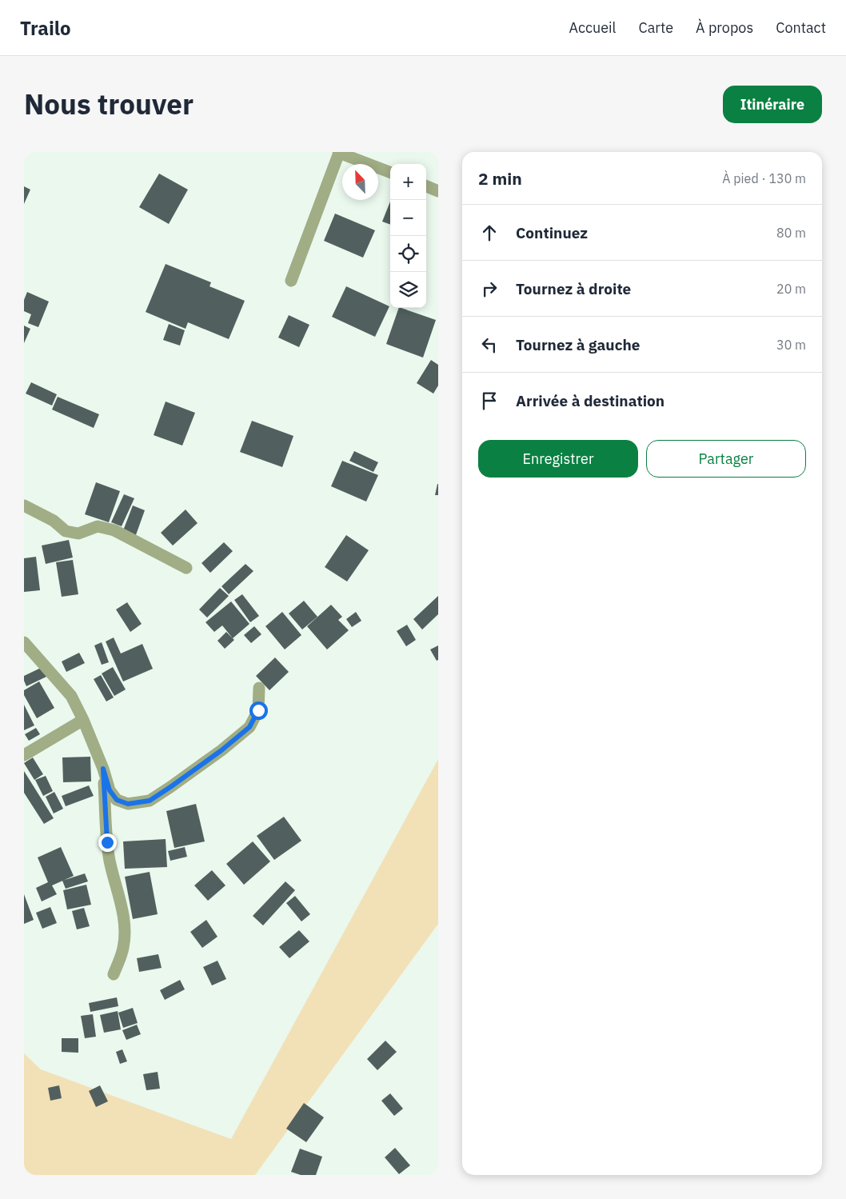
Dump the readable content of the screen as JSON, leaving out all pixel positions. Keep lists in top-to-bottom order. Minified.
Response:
{"north":"top left","page":{"header":"Trailo","nav":["Accueil","Carte","À propos","Contact"],"title":"Nous trouver","buttons":["Itinéraire",["Enregistrer","Partager"]],"heading":["2 min","À pied · 130 m"],"map_buttons":["+","−"],"list":[["Continuez","80 m"],["Tournez à droite","20 m"],["Tournez à gauche","30 m"],"Arrivée à destination"]}}
